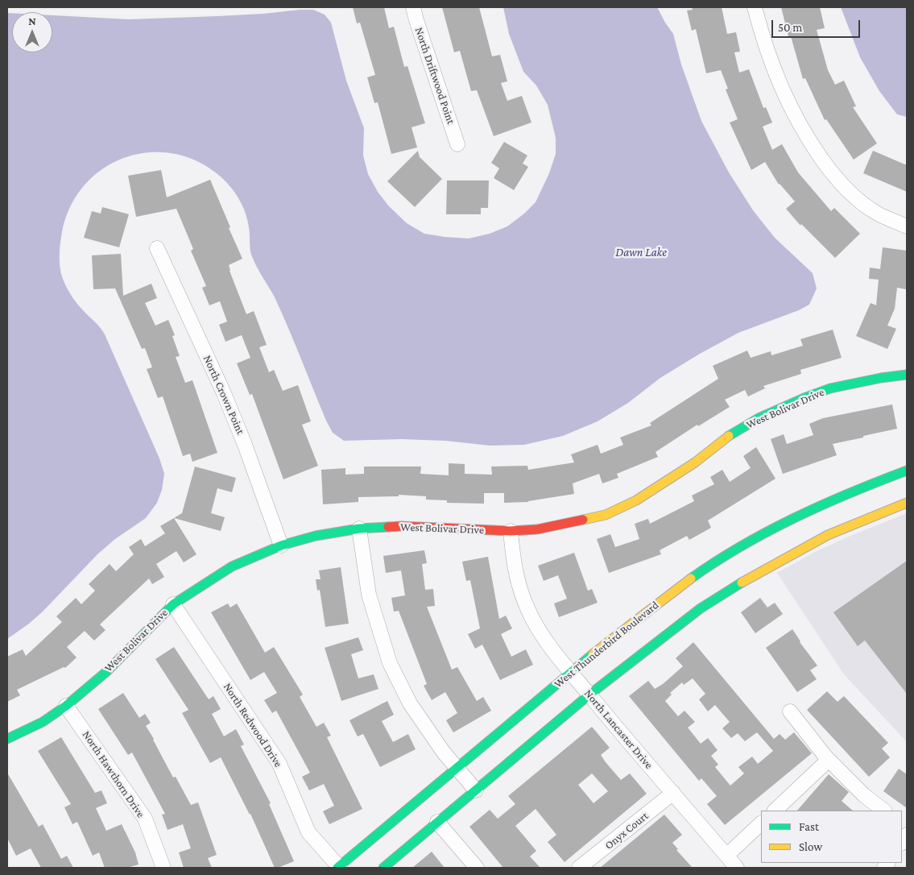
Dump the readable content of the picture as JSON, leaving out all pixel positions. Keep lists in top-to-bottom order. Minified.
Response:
{"streets":{"street":["North Driftwood Point","North Crown Point","West Bolivar Drive","West Thunderbird Boulevard","North Redwood Drive","North Lancaster Drive","North Hawthorn Drive","Onyx Court"]},"crossings":[["North Crown Point","West Bolivar Drive"],["West Bolivar Drive","North Redwood Drive"],["West Bolivar Drive","North Lancaster Drive"],["West Bolivar Drive","North Hawthorn Drive"],["West Thunderbird Boulevard","North Redwood Drive"],["West Thunderbird Boulevard","North Lancaster Drive"],["North Lancaster Drive","Onyx Court"]],"water":["Dawn Lake"],"legend":["Fast","Slow"],"scale_bar":"50 m","north":"top"}
